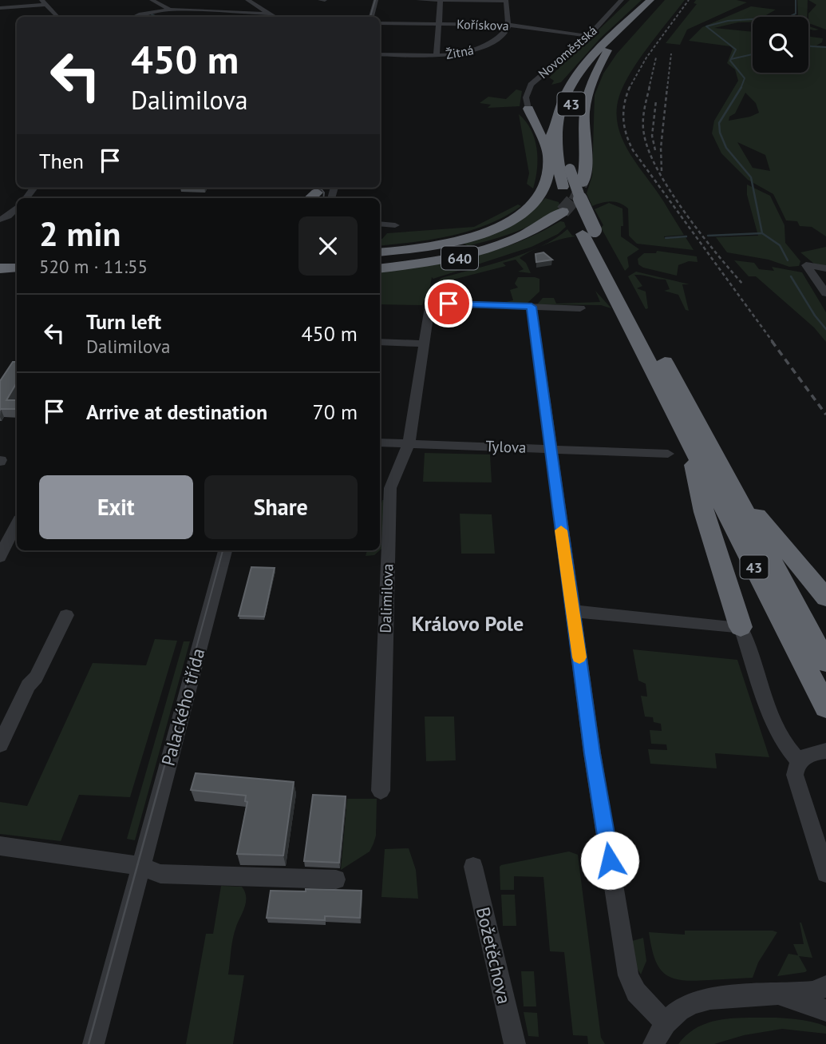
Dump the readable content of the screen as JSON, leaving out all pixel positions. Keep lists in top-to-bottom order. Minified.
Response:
{"streets":{"highway":["43","640"],"street":["Kořískova","Žitná","Novoměstská","Tylova","Dalimilova","Palackého třída","Božetěchova"]},"crossings":[["Kořískova","Žitná"],["Kořískova","Novoměstská"],["43","640"],["Tylova","Dalimilova"]],"districts":["Královo Pole"],"page":{"turn":["450 m","Dalimilova"],"then":"Then","heading":["2 min","520 m · 11:55"],"list":[{"name":"Turn left","note":"Dalimilova","value":"450 m"},{"name":"Arrive at destination","value":"70 m"}],"buttons":["Exit","Share"]}}
